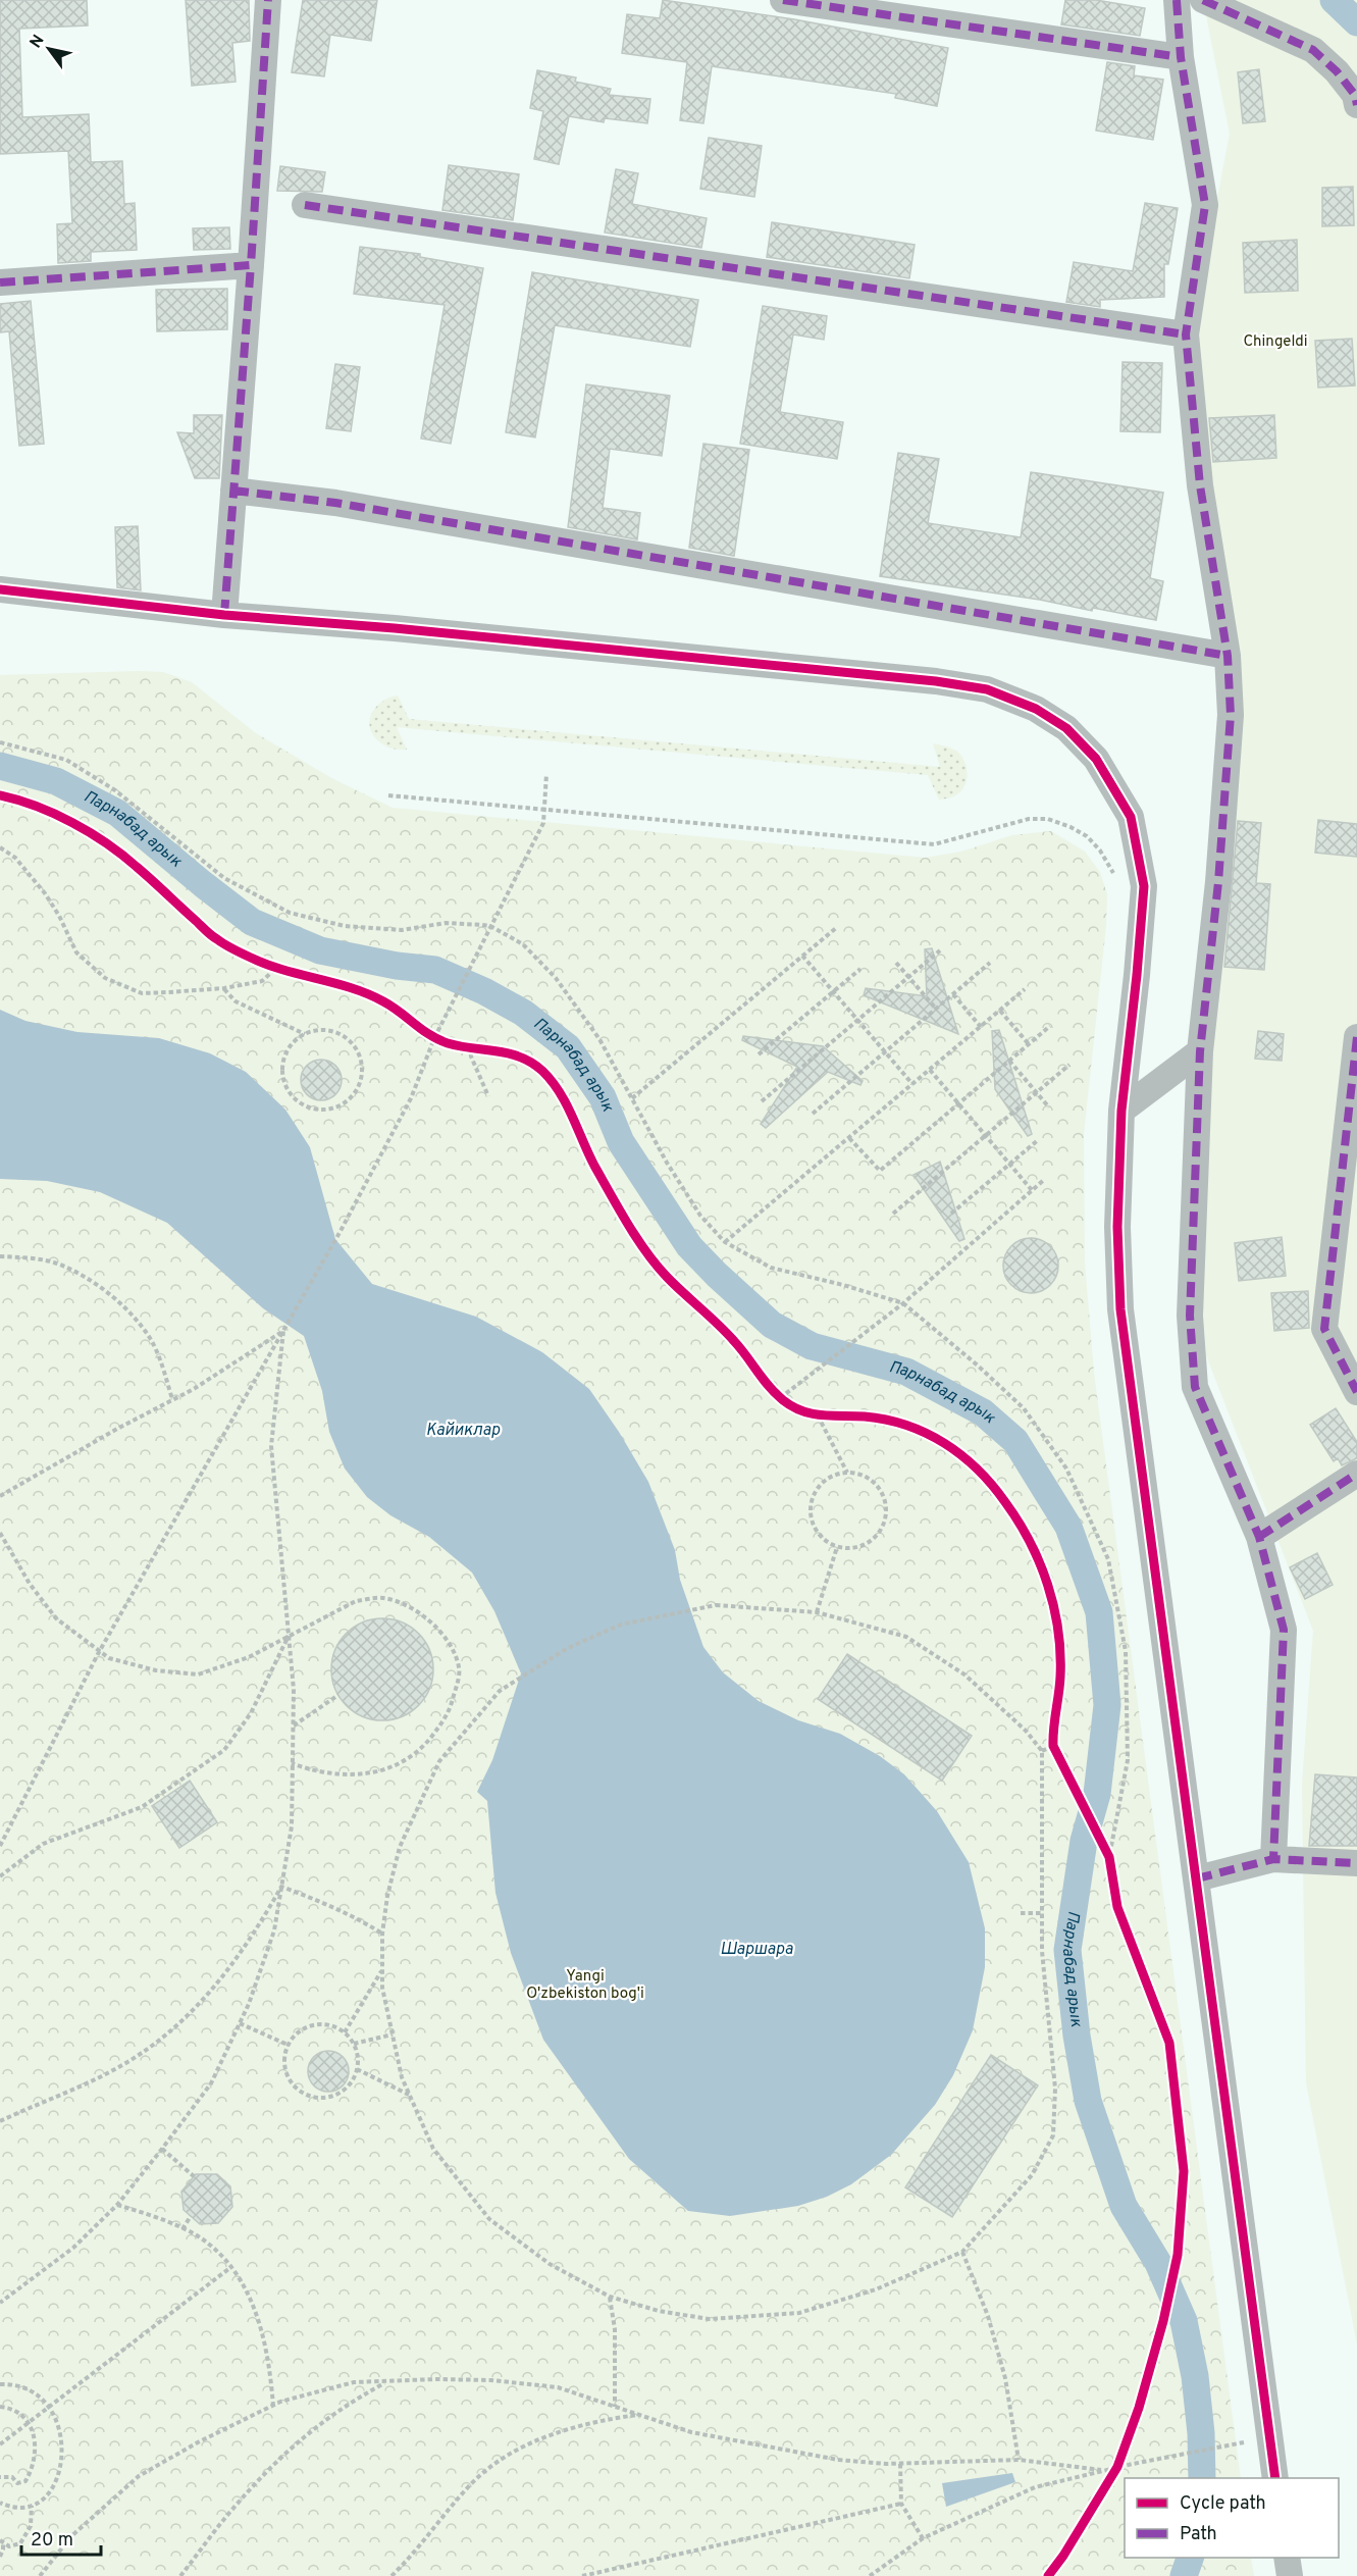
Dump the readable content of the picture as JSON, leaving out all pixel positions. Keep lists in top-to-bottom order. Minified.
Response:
{"water":["Парнабад арык","Кайиклар","Шаршара"],"parks":["Chingeldi","Yangi O'zbekiston bog'i"],"legend":["Cycle path","Path"],"scale_bar":"20 m","north":"top left"}
